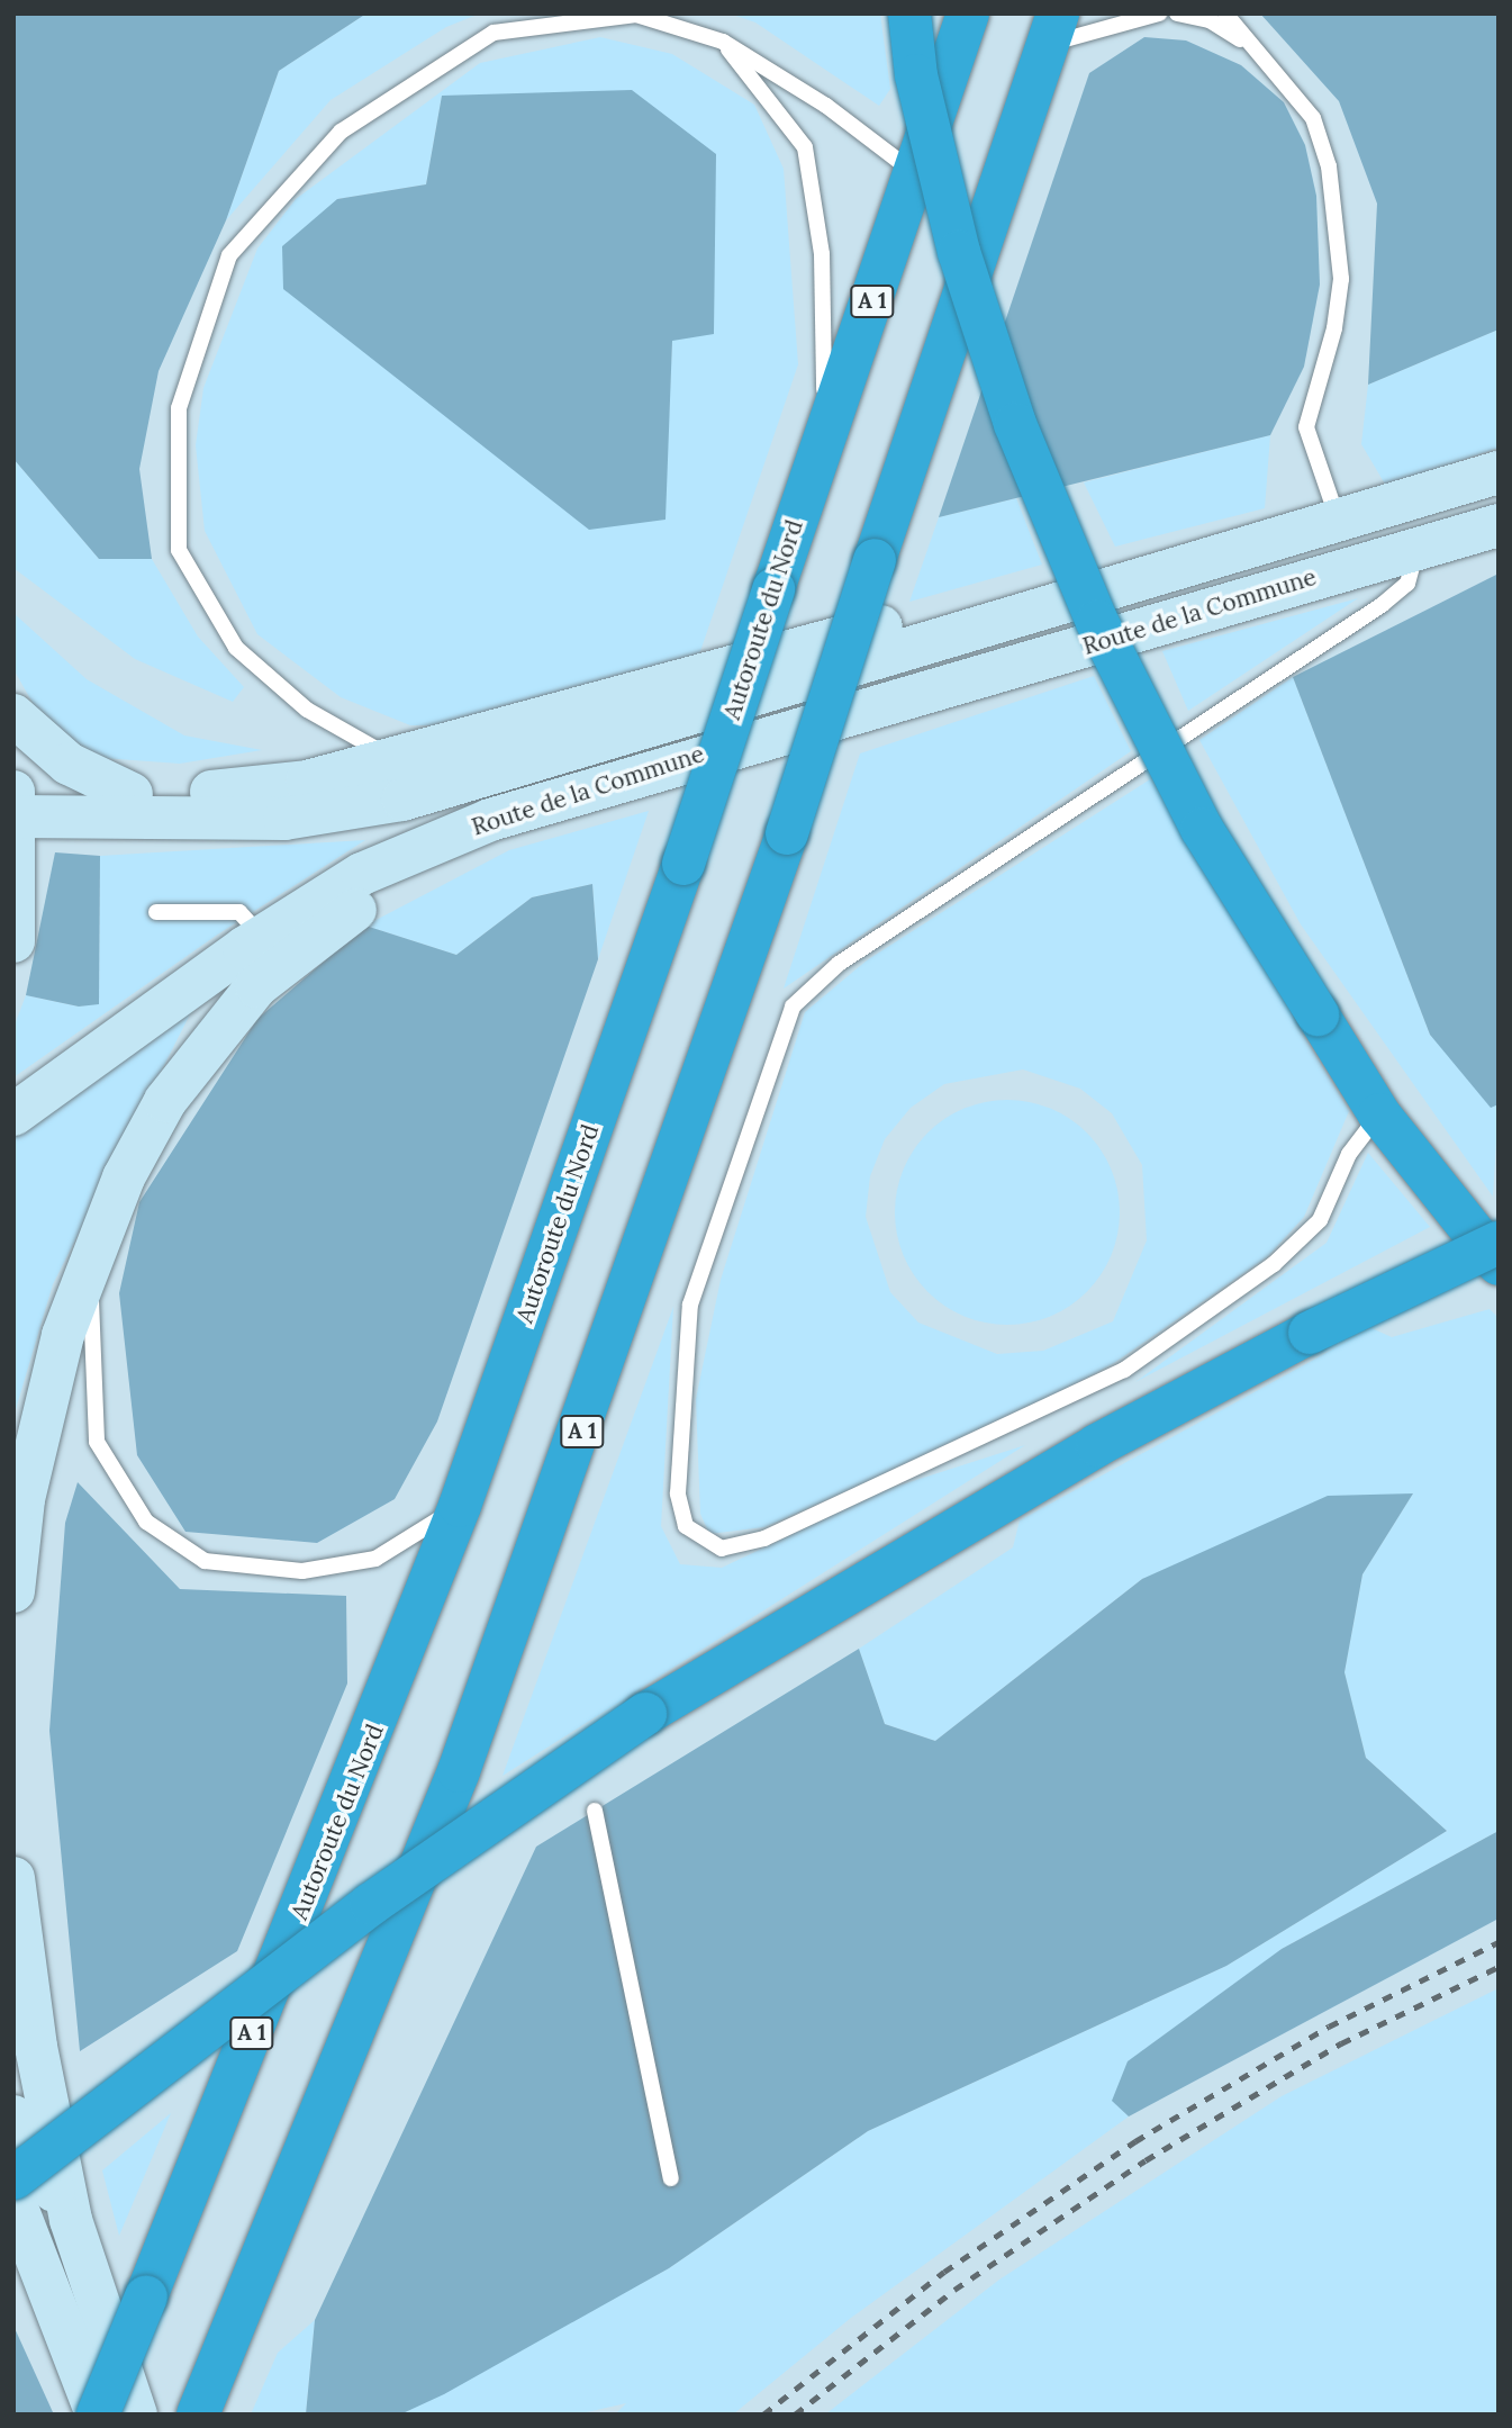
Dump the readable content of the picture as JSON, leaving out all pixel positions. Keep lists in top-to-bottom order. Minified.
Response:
{"streets":{"highway":["A 1","Autoroute du Nord"],"main road":["Route de la Commune"]}}
